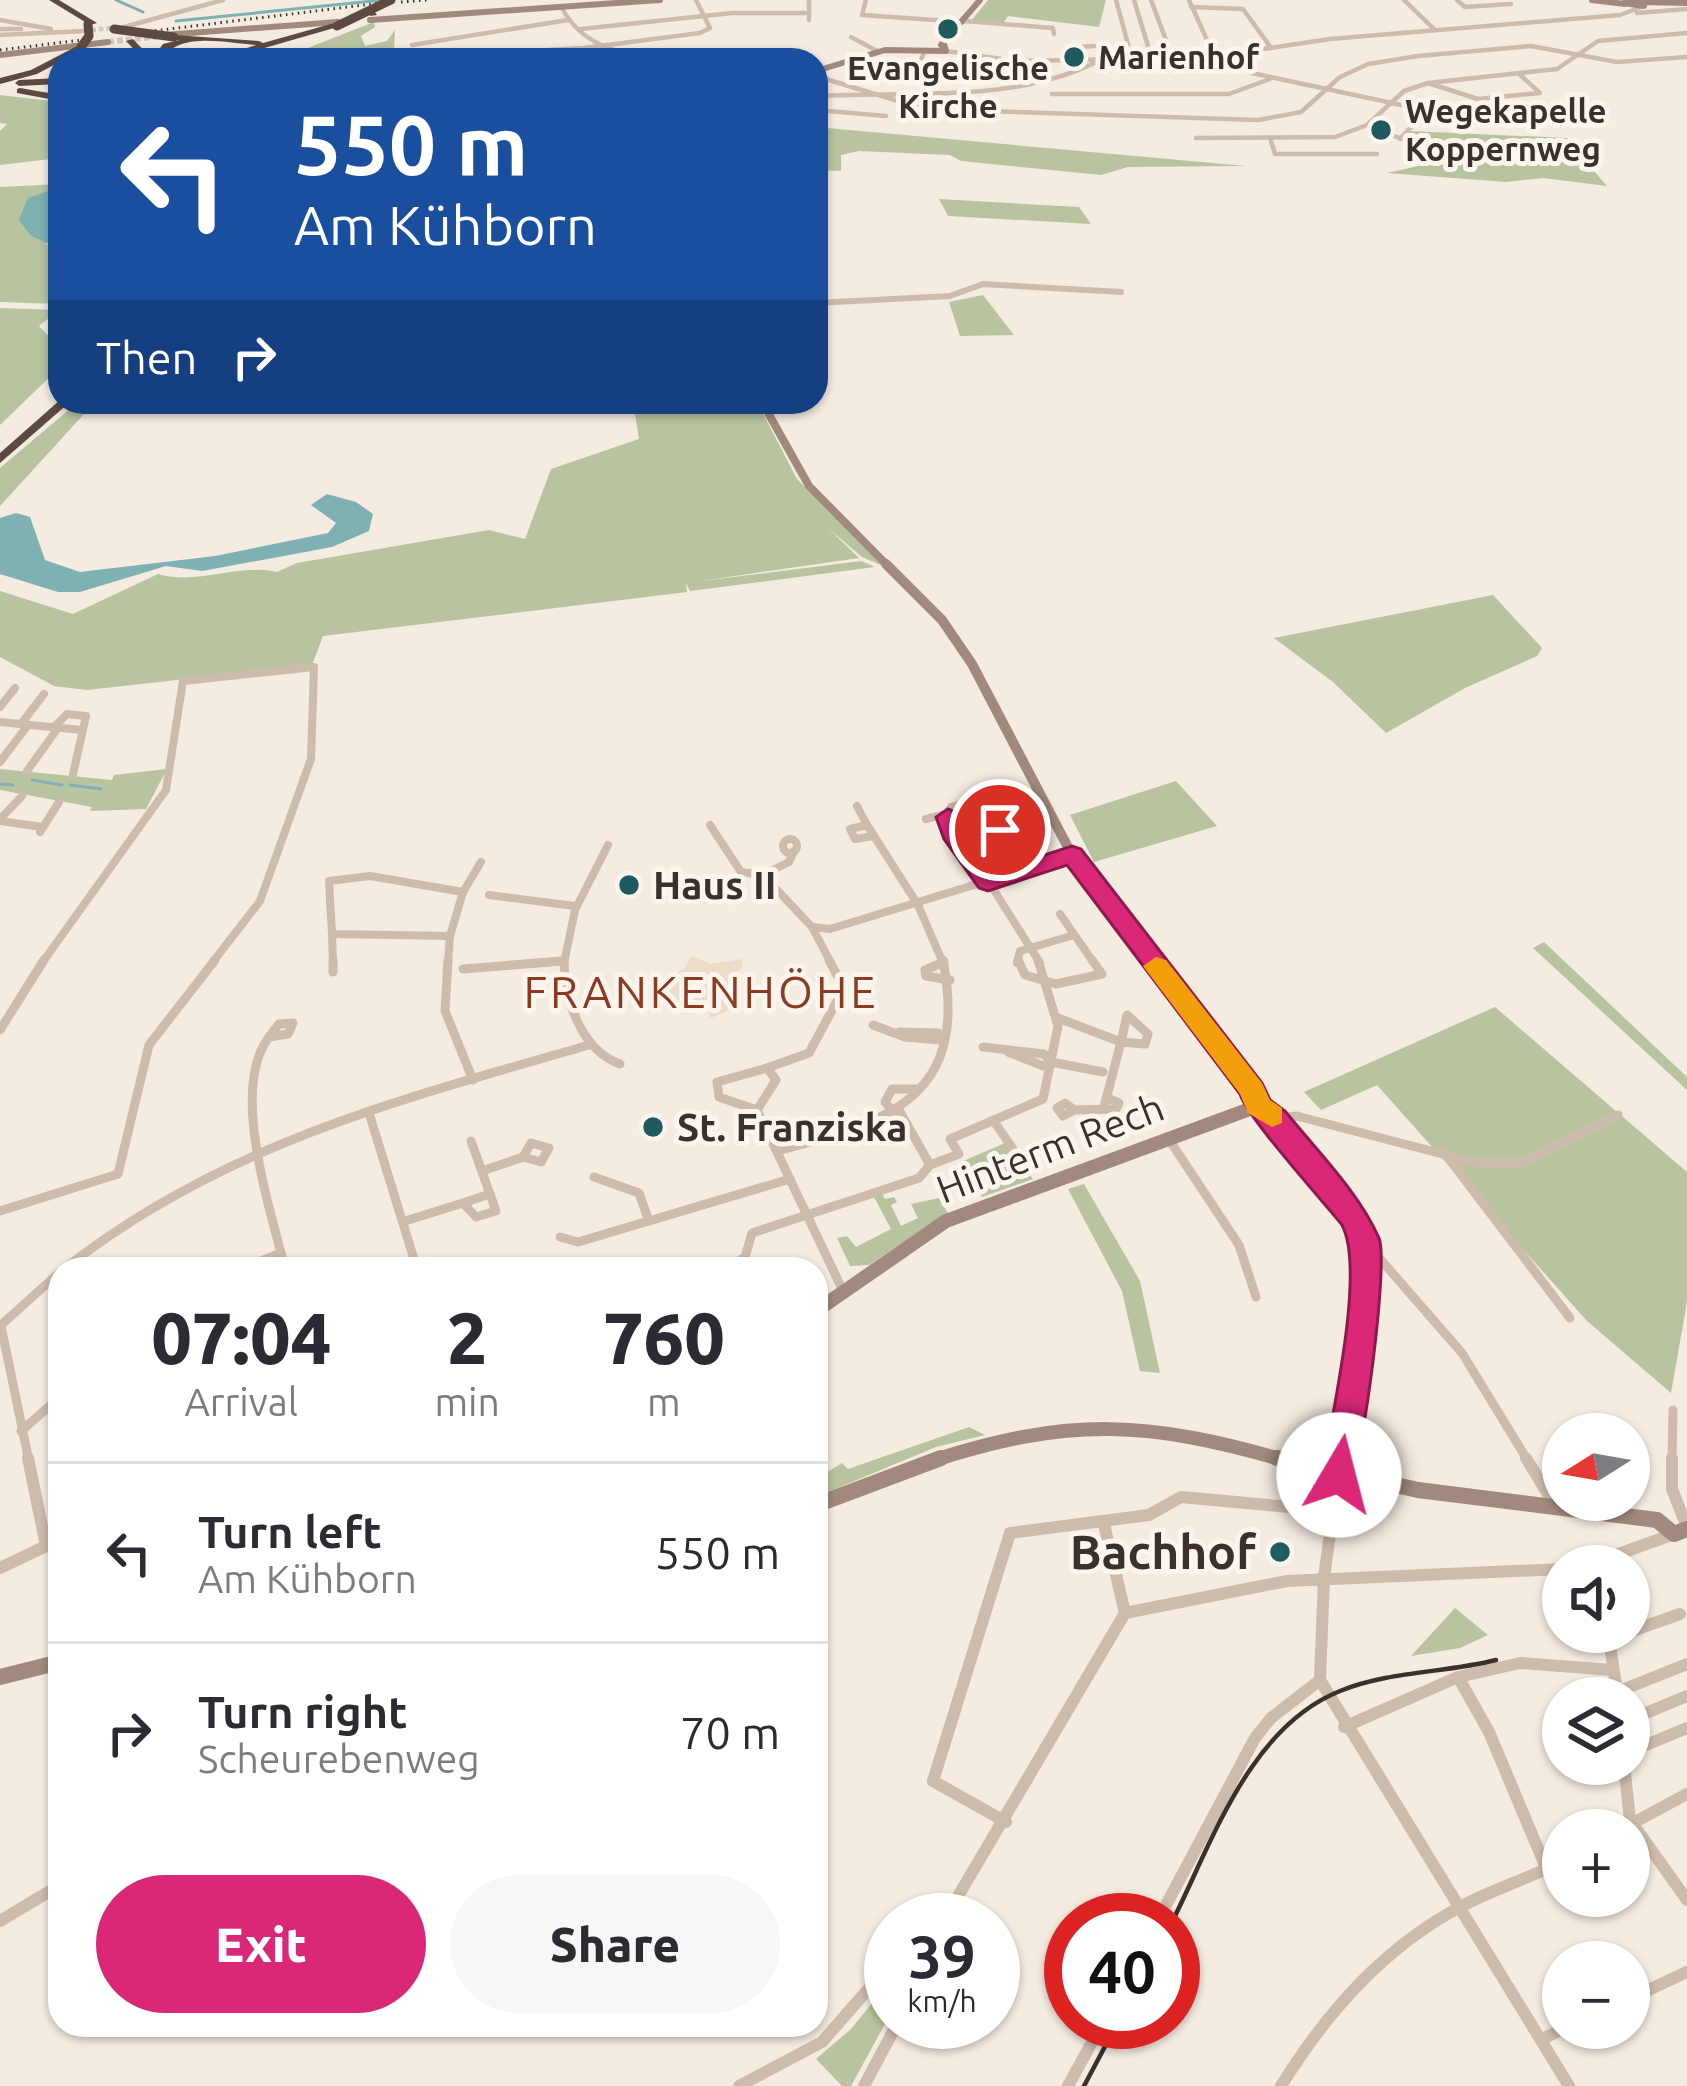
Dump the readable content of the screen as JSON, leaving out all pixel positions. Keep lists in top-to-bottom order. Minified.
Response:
{"streets":{"street":["Hinterm Rech"]},"districts":["FRANKENHÖHE"],"places":["Evangelische Kirche","Marienhof","Wegekapelle Koppernweg","Haus II","St. Franziska","Bachhof"],"north":"left","page":{"turn":["550 m","Am Kühborn"],"then":"Then","eta":["07:04","Arrival","2","min","760","m"],"map_buttons":["+","−"],"list":[{"name":"Turn left","note":"Am Kühborn","value":"550 m"},{"name":"Turn right","note":"Scheurebenweg","value":"70 m"}],"buttons":["Exit","Share"],"speed":"39 km/h","limit":"40"}}
